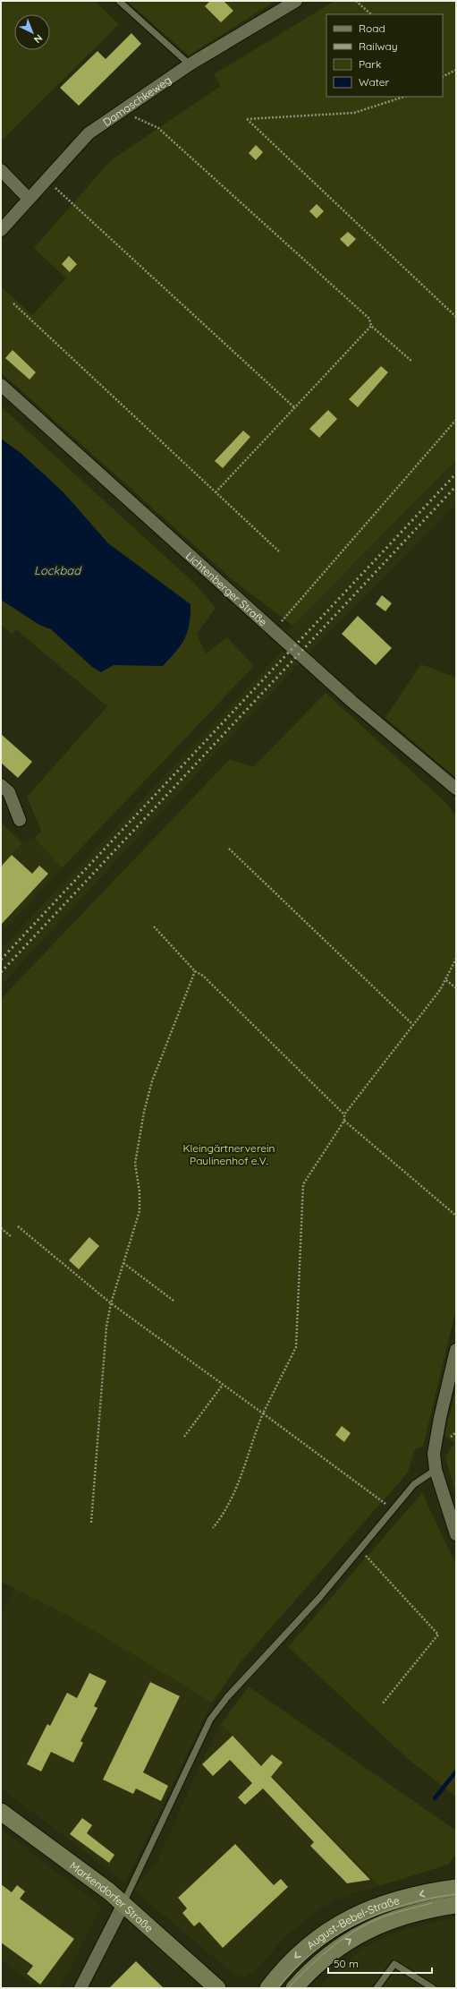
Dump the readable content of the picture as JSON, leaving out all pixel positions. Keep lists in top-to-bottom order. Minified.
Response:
{"streets":{"street":["Damaschkeweg","Lichtenberger Straße","Markendorfer Straße","August-Bebel-Straße"]},"water":["Lockbad"],"parks":["Kleingärtnerverein Paulinenhof e.V."],"legend":["Road","Railway","Park","Water"],"scale_bar":"50 m","north":"bottom right"}
